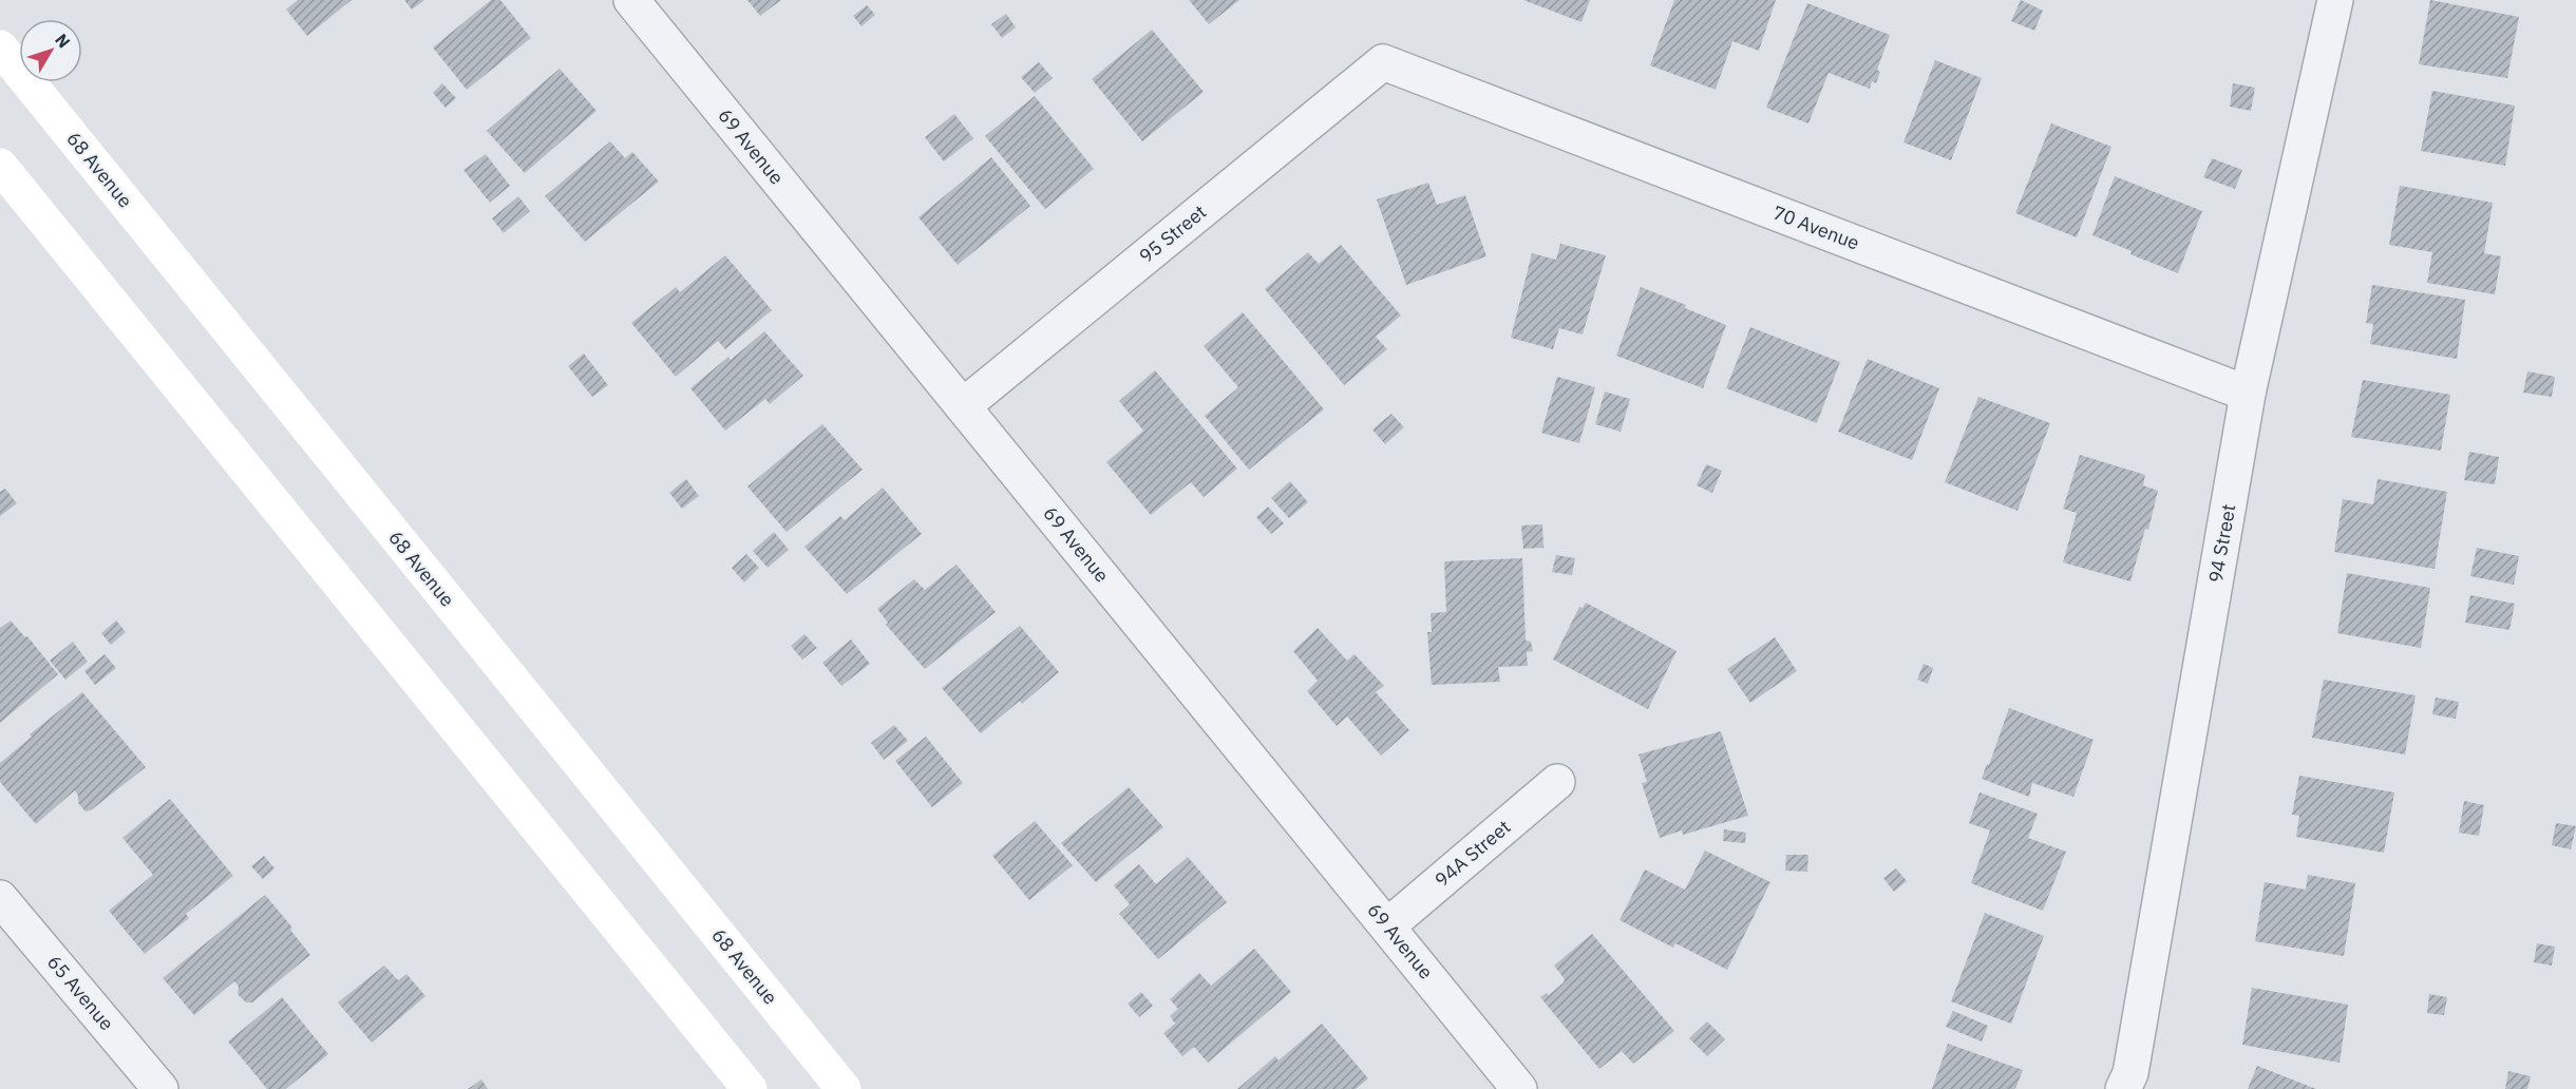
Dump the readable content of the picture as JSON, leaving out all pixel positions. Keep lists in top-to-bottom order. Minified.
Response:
{"streets":{"main road":["68 Avenue"],"street":["69 Avenue","70 Avenue","95 Street","94 Street","94A Street","65 Avenue"]},"crossings":[["69 Avenue","95 Street"],["69 Avenue","94A Street"],["70 Avenue","95 Street"],["70 Avenue","94 Street"]],"north":"top right"}
